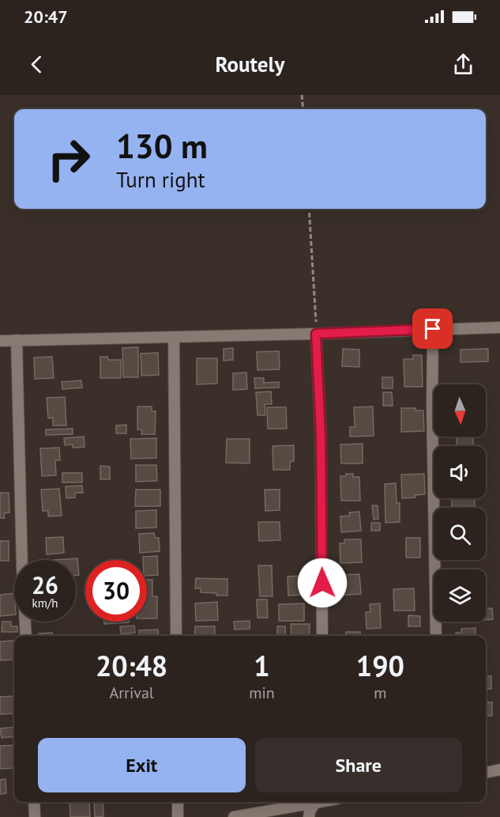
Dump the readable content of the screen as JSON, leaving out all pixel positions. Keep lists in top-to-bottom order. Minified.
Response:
{"north":"bottom","page":{"status":"20:47","header":"Routely","turn":["130 m","Turn right"],"speed":"26 km/h","limit":"30","eta":["20:48","Arrival","1","min","190","m"],"buttons":["Exit","Share"]}}
